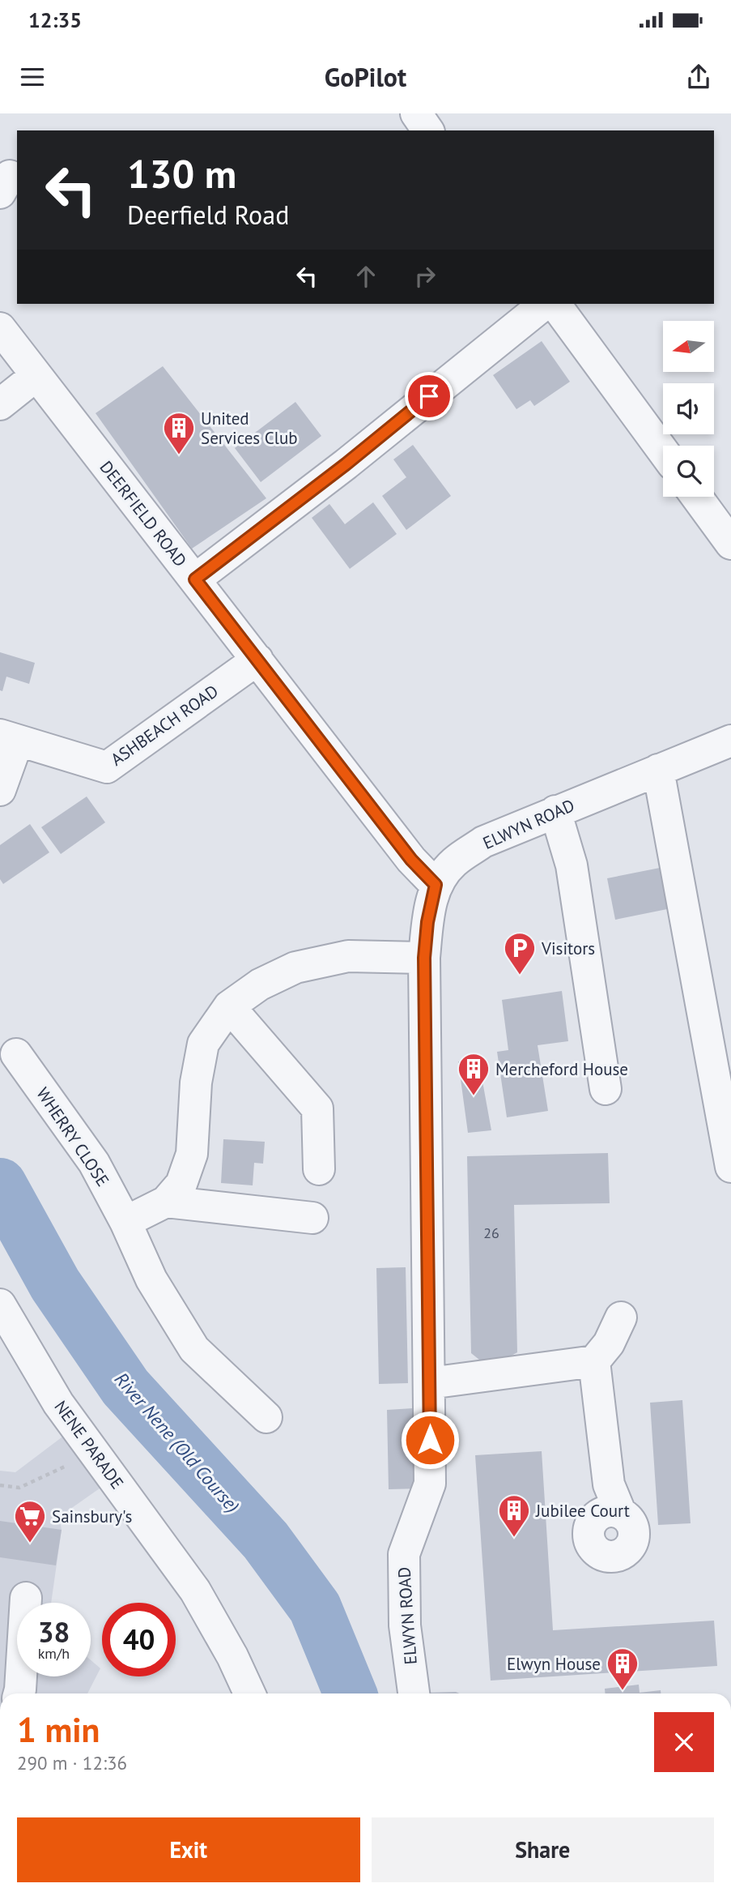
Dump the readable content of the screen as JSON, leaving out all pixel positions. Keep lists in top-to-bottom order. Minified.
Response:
{"streets":{"street":["DEERFIELD ROAD","ASHBEACH ROAD","ELWYN ROAD","WHERRY CLOSE","NENE PARADE"]},"crossings":[["DEERFIELD ROAD","ASHBEACH ROAD"],["DEERFIELD ROAD","ELWYN ROAD"]],"water":["River Nene (Old Course)"],"places":{"building":["United Services Club","Mercheford House","Jubilee Court","Elwyn House"],"parking":["Visitors"],"supermarket":["Sainsbury's"]},"house_numbers":["26"],"north":"left","page":{"status":"12:35","header":"GoPilot","turn":["130 m","Deerfield Road"],"speed":"38 km/h","limit":"40","heading":["1 min","290 m · 12:36"],"buttons":["Exit","Share"]}}
